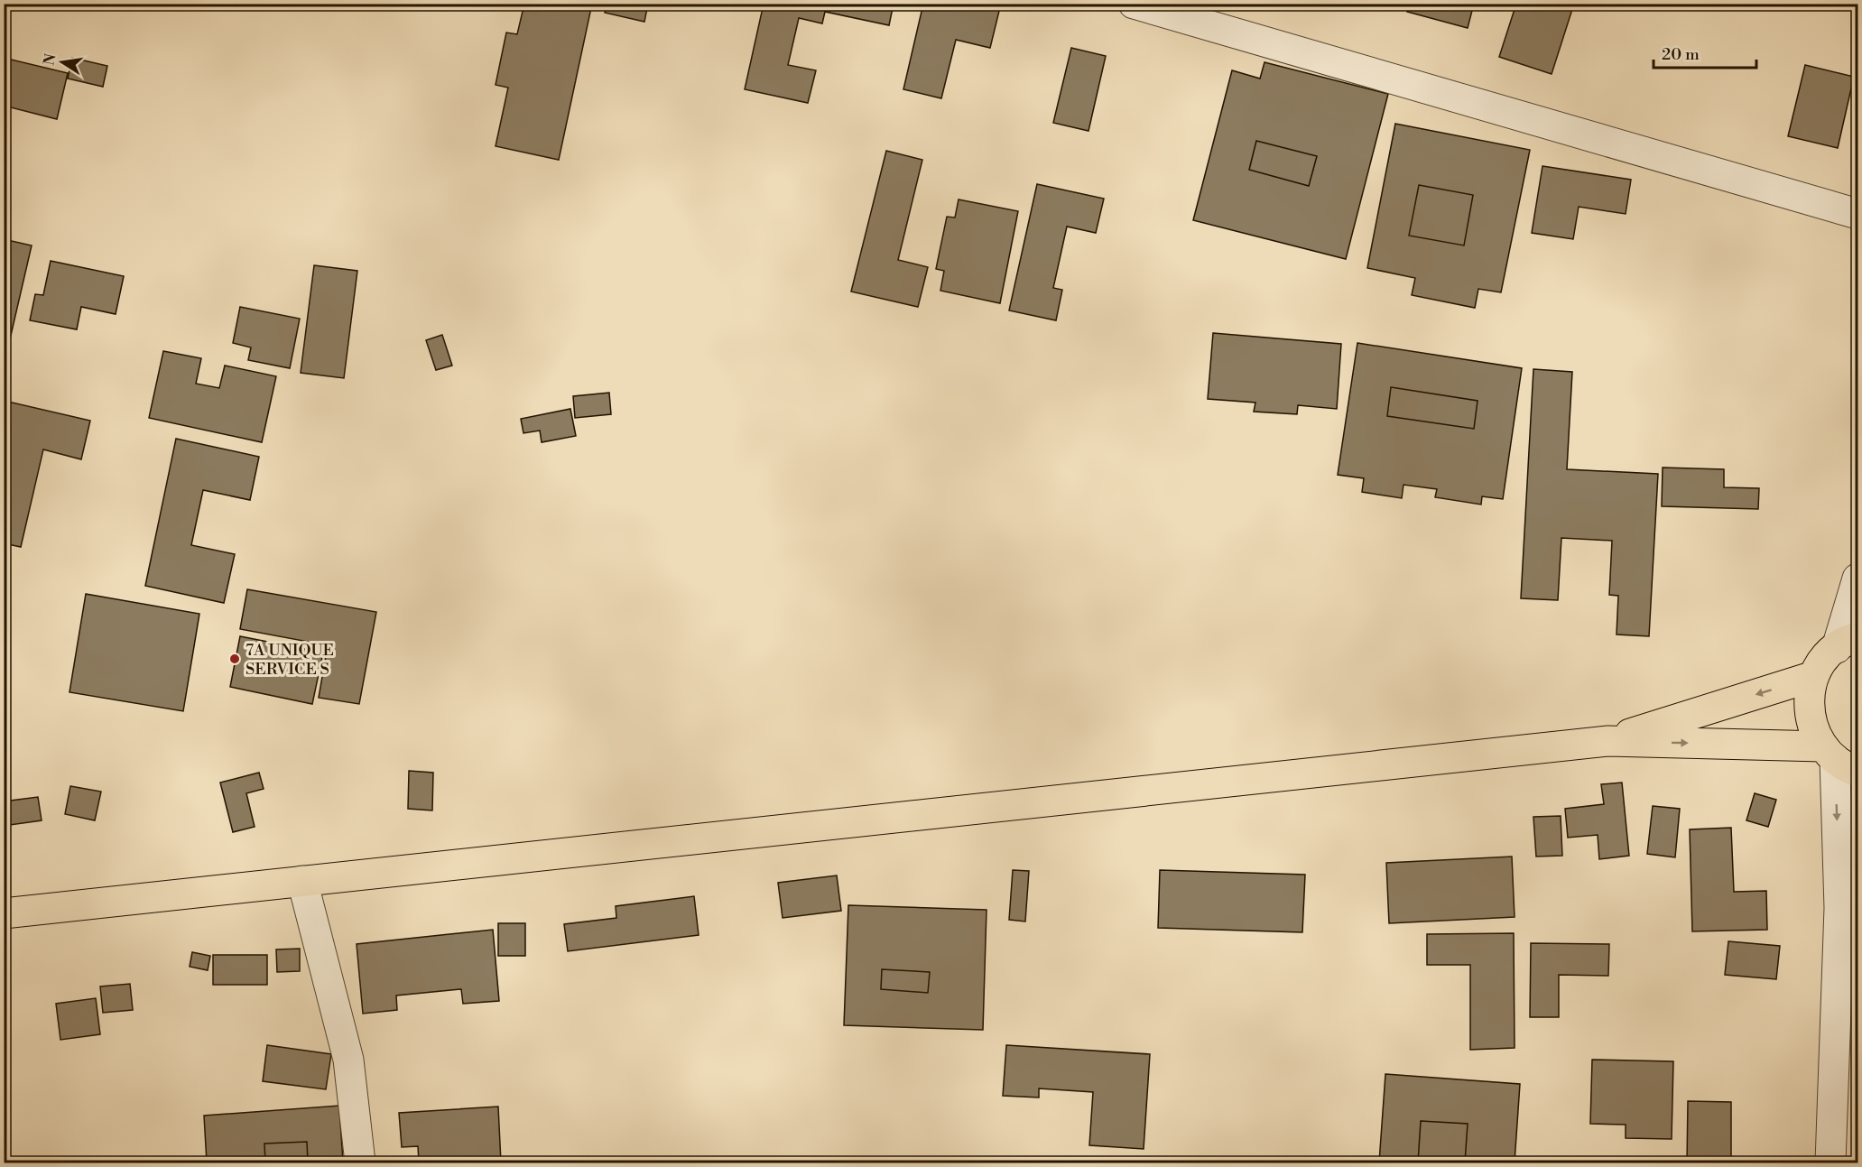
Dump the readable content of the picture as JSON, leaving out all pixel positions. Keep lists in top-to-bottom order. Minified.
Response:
{"places":["7A UNIQUE SERVICE S"],"scale_bar":"20 m","north":"left"}
